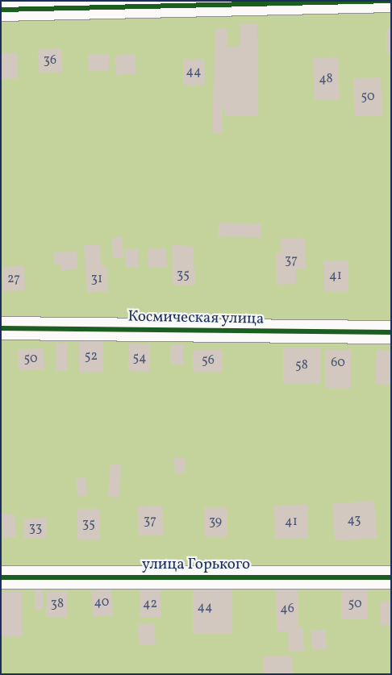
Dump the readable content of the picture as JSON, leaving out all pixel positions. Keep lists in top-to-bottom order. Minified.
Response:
{"streets":{"street":["Космическая улица","улица Горького"]},"house_numbers":["36","44","48","50","37","35","41","27","31","52","54","50","56","60","58","43","37","39","41","35","33","40","38","42","50","44","46"]}
